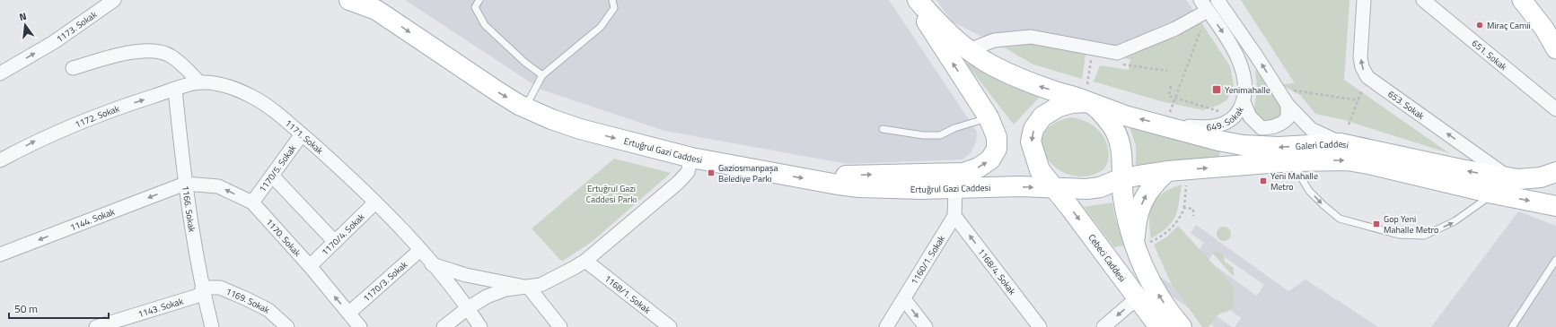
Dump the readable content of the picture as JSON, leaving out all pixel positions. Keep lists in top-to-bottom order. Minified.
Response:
{"streets":{"main road":["Galeri Caddesi","Ertuğrul Gazi Caddesi","Cebeci Caddesi"],"street":["1173. Sokak","651. Sokak","653. Sokak","1172. Sokak","649. Sokak","1171. Sokak","1170/5. Sokak","1166. Sokak","1144. Sokak","1170/4. Sokak","1170. Sokak","1160/1. Sokak","1168/4. Sokak","1170/3. Sokak","1168/1. Sokak","1169. Sokak","1143. Sokak"]},"crossings":[["653. Sokak","Galeri Caddesi"],["1172. Sokak","1171. Sokak"],["1172. Sokak","1166. Sokak"],["649. Sokak","Galeri Caddesi"],["1171. Sokak","1170/5. Sokak"],["1171. Sokak","1170/4. Sokak"],["1171. Sokak","1170/3. Sokak"],["Galeri Caddesi","Ertuğrul Gazi Caddesi"],["Galeri Caddesi","Cebeci Caddesi"],["Ertuğrul Gazi Caddesi","Cebeci Caddesi"],["Ertuğrul Gazi Caddesi","1160/1. Sokak"],["1170/5. Sokak","1170. Sokak"],["1166. Sokak","1144. Sokak"],["1166. Sokak","1170. Sokak"],["1166. Sokak","1169. Sokak"],["1166. Sokak","1143. Sokak"],["1144. Sokak","1170. Sokak"],["1170/4. Sokak","1170. Sokak"],["1170. Sokak","1170/3. Sokak"],["1160/1. Sokak","1168/4. Sokak"],["1169. Sokak","1143. Sokak"]],"one_way":["1173. Sokak","653. Sokak","1172. Sokak","Ertuğrul Gazi Caddesi","1144. Sokak","1170. Sokak","1168/4. Sokak"],"parks":["Ertuğrul Gazi Caddesi Parkı"],"places":{"other":["Miraç Camii"],"transit":["Yenimahalle","Gaziosmanpaşa Belediye Parkı","Yeni Mahalle Metro","Gop Yeni Mahalle Metro"]},"scale_bar":"50 m","north":"top"}
